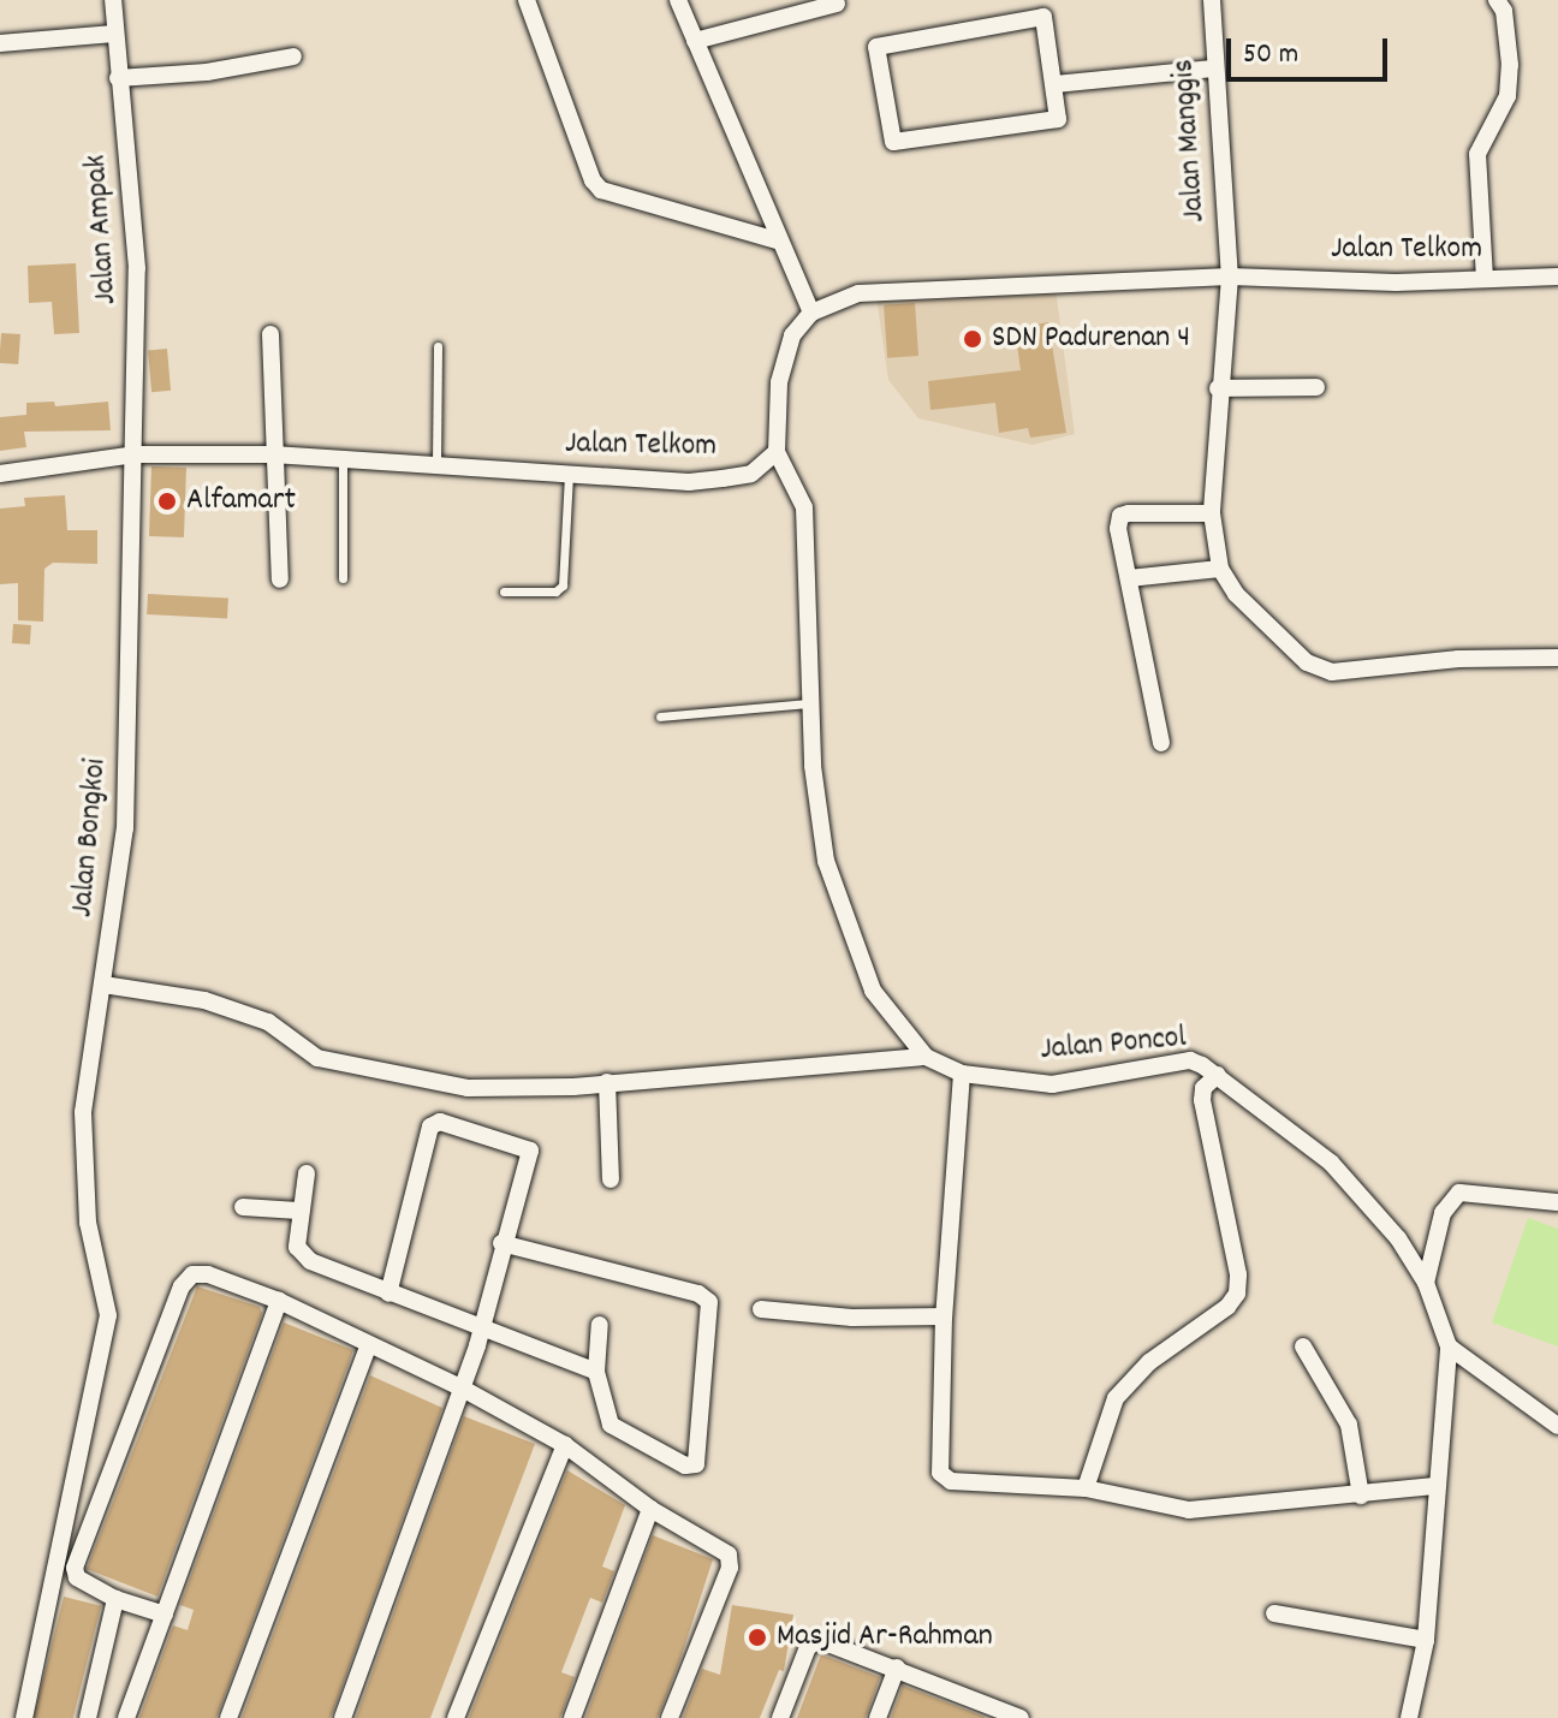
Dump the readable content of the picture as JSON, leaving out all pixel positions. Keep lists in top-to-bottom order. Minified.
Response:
{"streets":{"street":["Jalan Manggis","Jalan Ampak","Jalan Telkom","Jalan Bongkoi","Jalan Poncol"]},"crossings":[["Jalan Manggis","Jalan Telkom"],["Jalan Ampak","Jalan Telkom"],["Jalan Ampak","Jalan Bongkoi"],["Jalan Telkom","Jalan Bongkoi"],["Jalan Telkom","Jalan Poncol"]],"places":["SDN Padurenan 4","Alfamart","Masjid Ar-Rahman"],"scale_bar":"50 m"}
